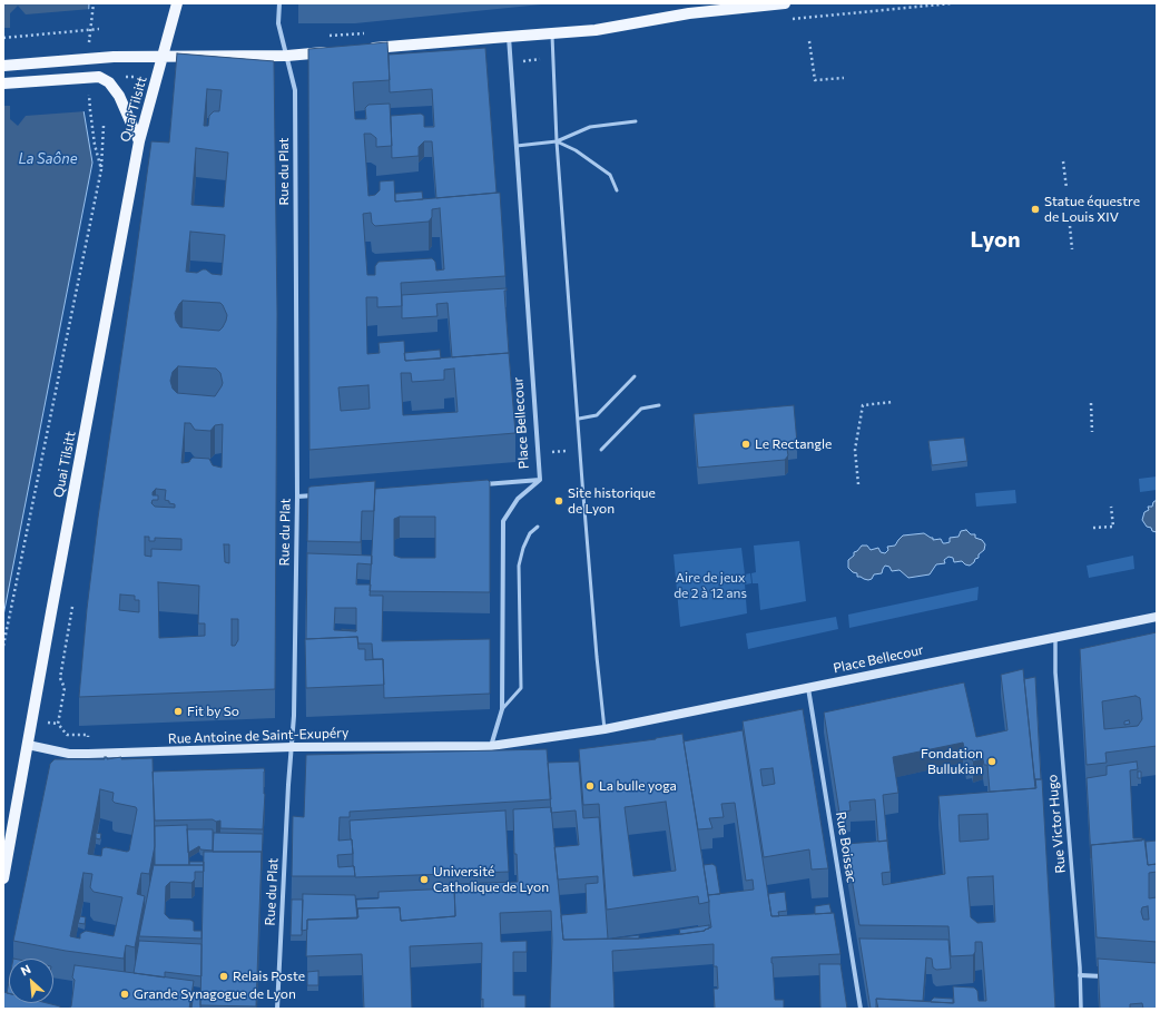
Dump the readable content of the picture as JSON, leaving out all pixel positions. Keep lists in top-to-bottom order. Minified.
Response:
{"streets":{"main road":["Quai Tilsitt","Place Bellecour","Rue Antoine de Saint-Exupéry"],"street":["Rue du Plat","Rue Victor Hugo","Rue Boissac"]},"crossings":[["Quai Tilsitt","Rue Antoine de Saint-Exupéry"],["Rue du Plat","Rue Antoine de Saint-Exupéry"],["Place Bellecour","Rue Antoine de Saint-Exupéry"],["Place Bellecour","Rue Victor Hugo"],["Place Bellecour","Rue Boissac"]],"districts":["Lyon"],"water":["La Saône"],"parks":["Aire de jeux de 2 à 12 ans"],"places":["Statue équestre de Louis XIV","Le Rectangle","Site historique de Lyon","Fit by So","Fondation Bullukian","La bulle yoga","Université Catholique de Lyon","Relais Poste","Grande Synagogue de Lyon"],"north":"top left"}
